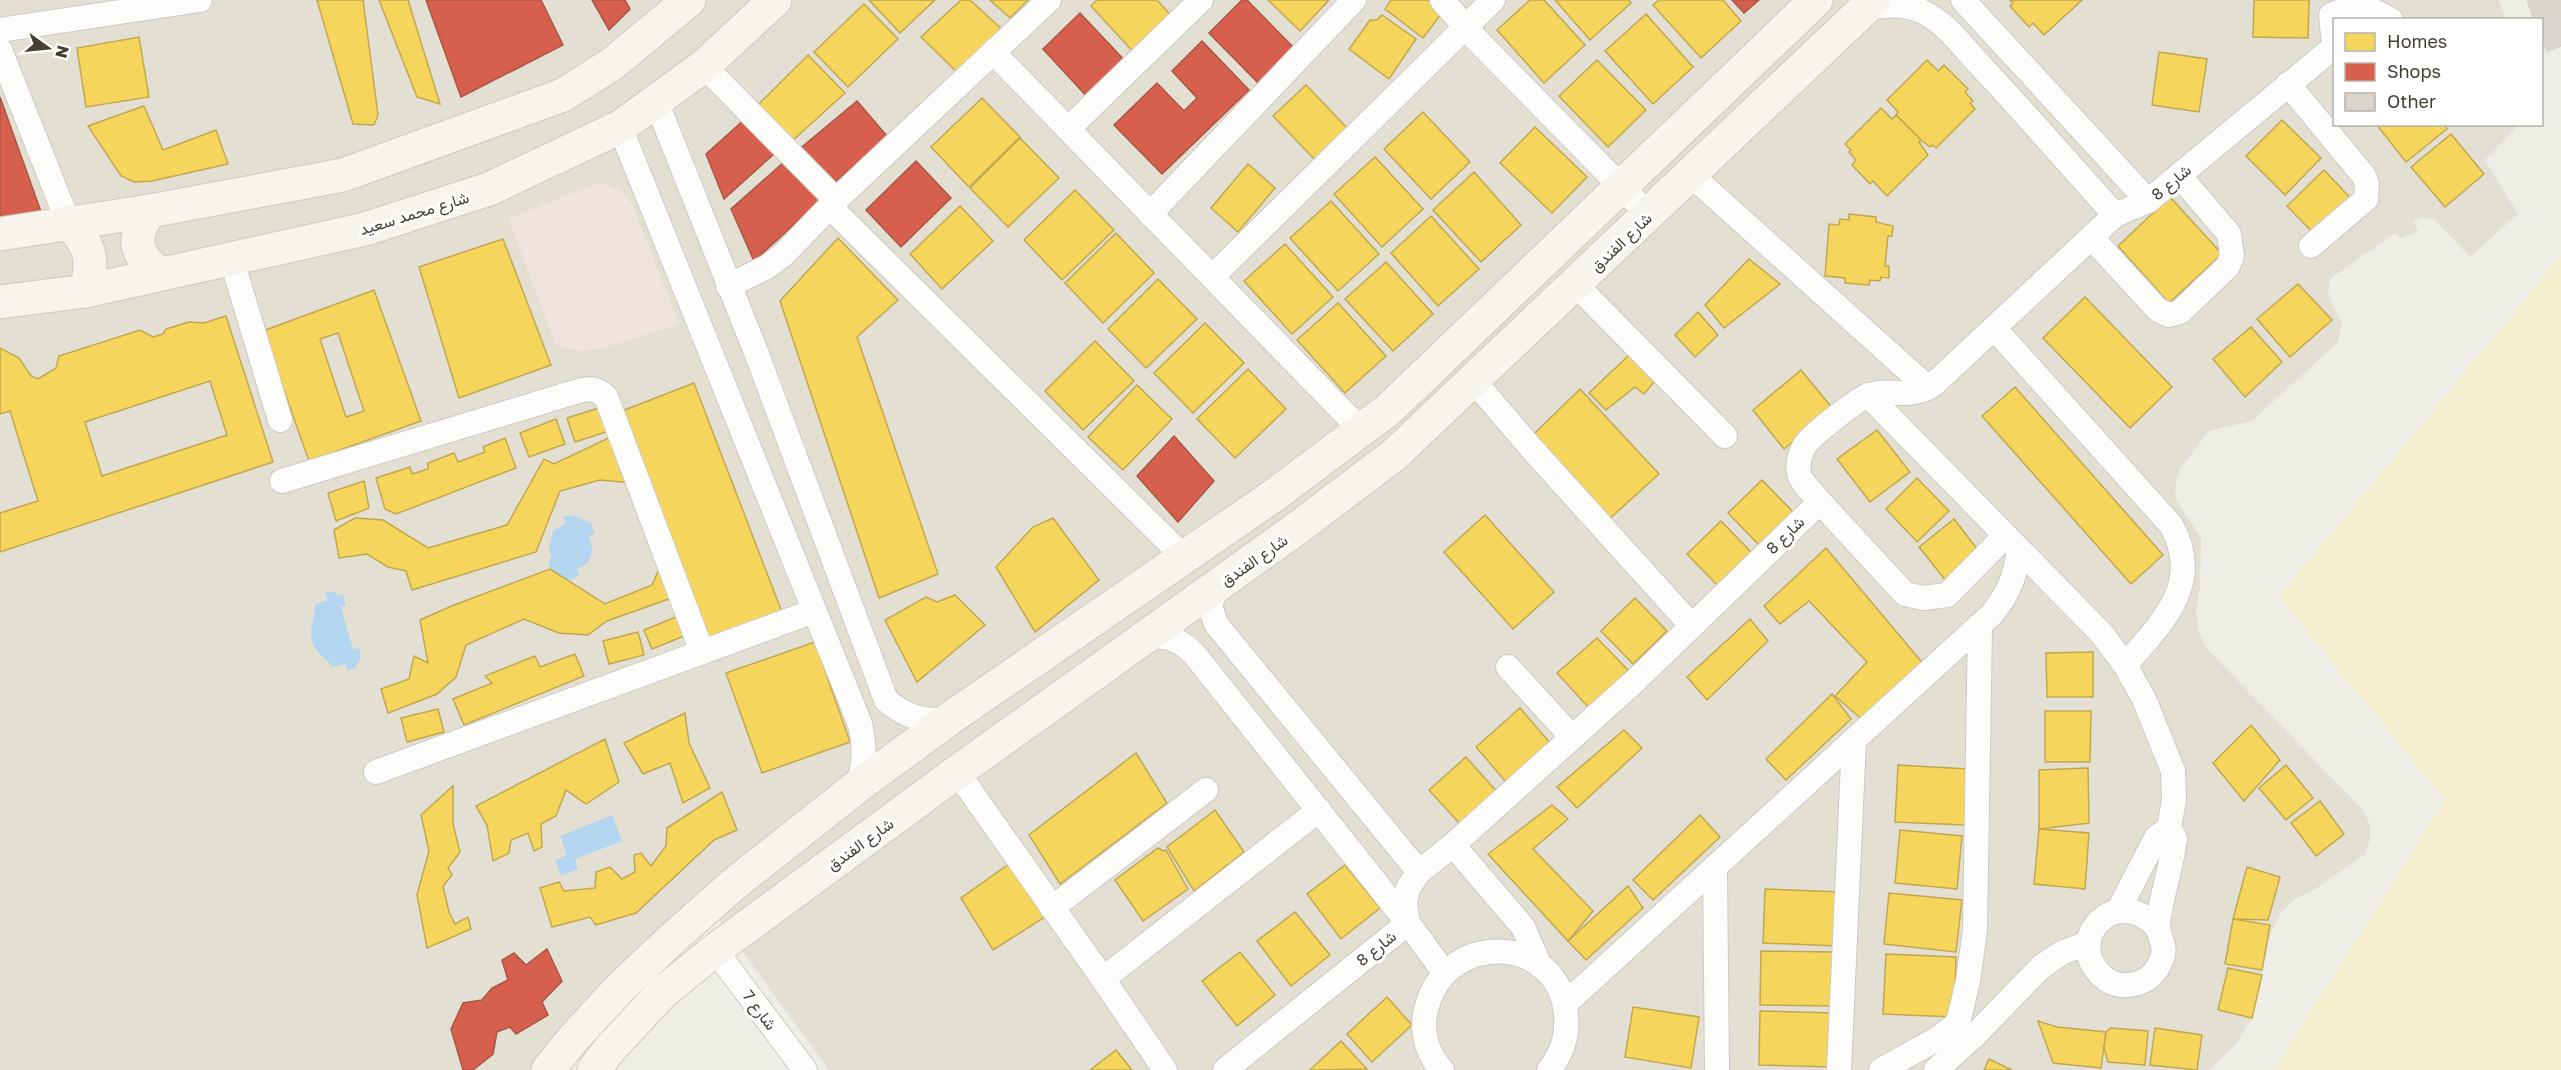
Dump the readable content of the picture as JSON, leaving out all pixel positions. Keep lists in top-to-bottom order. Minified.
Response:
{"streets":{"street":["شارع 8","شارع محمد سعيد","شارع الفندق","شارع 7"]},"crossings":[["شارع الفندق","شارع 7"]],"legend":["Homes","Shops","Other"],"north":"right"}
